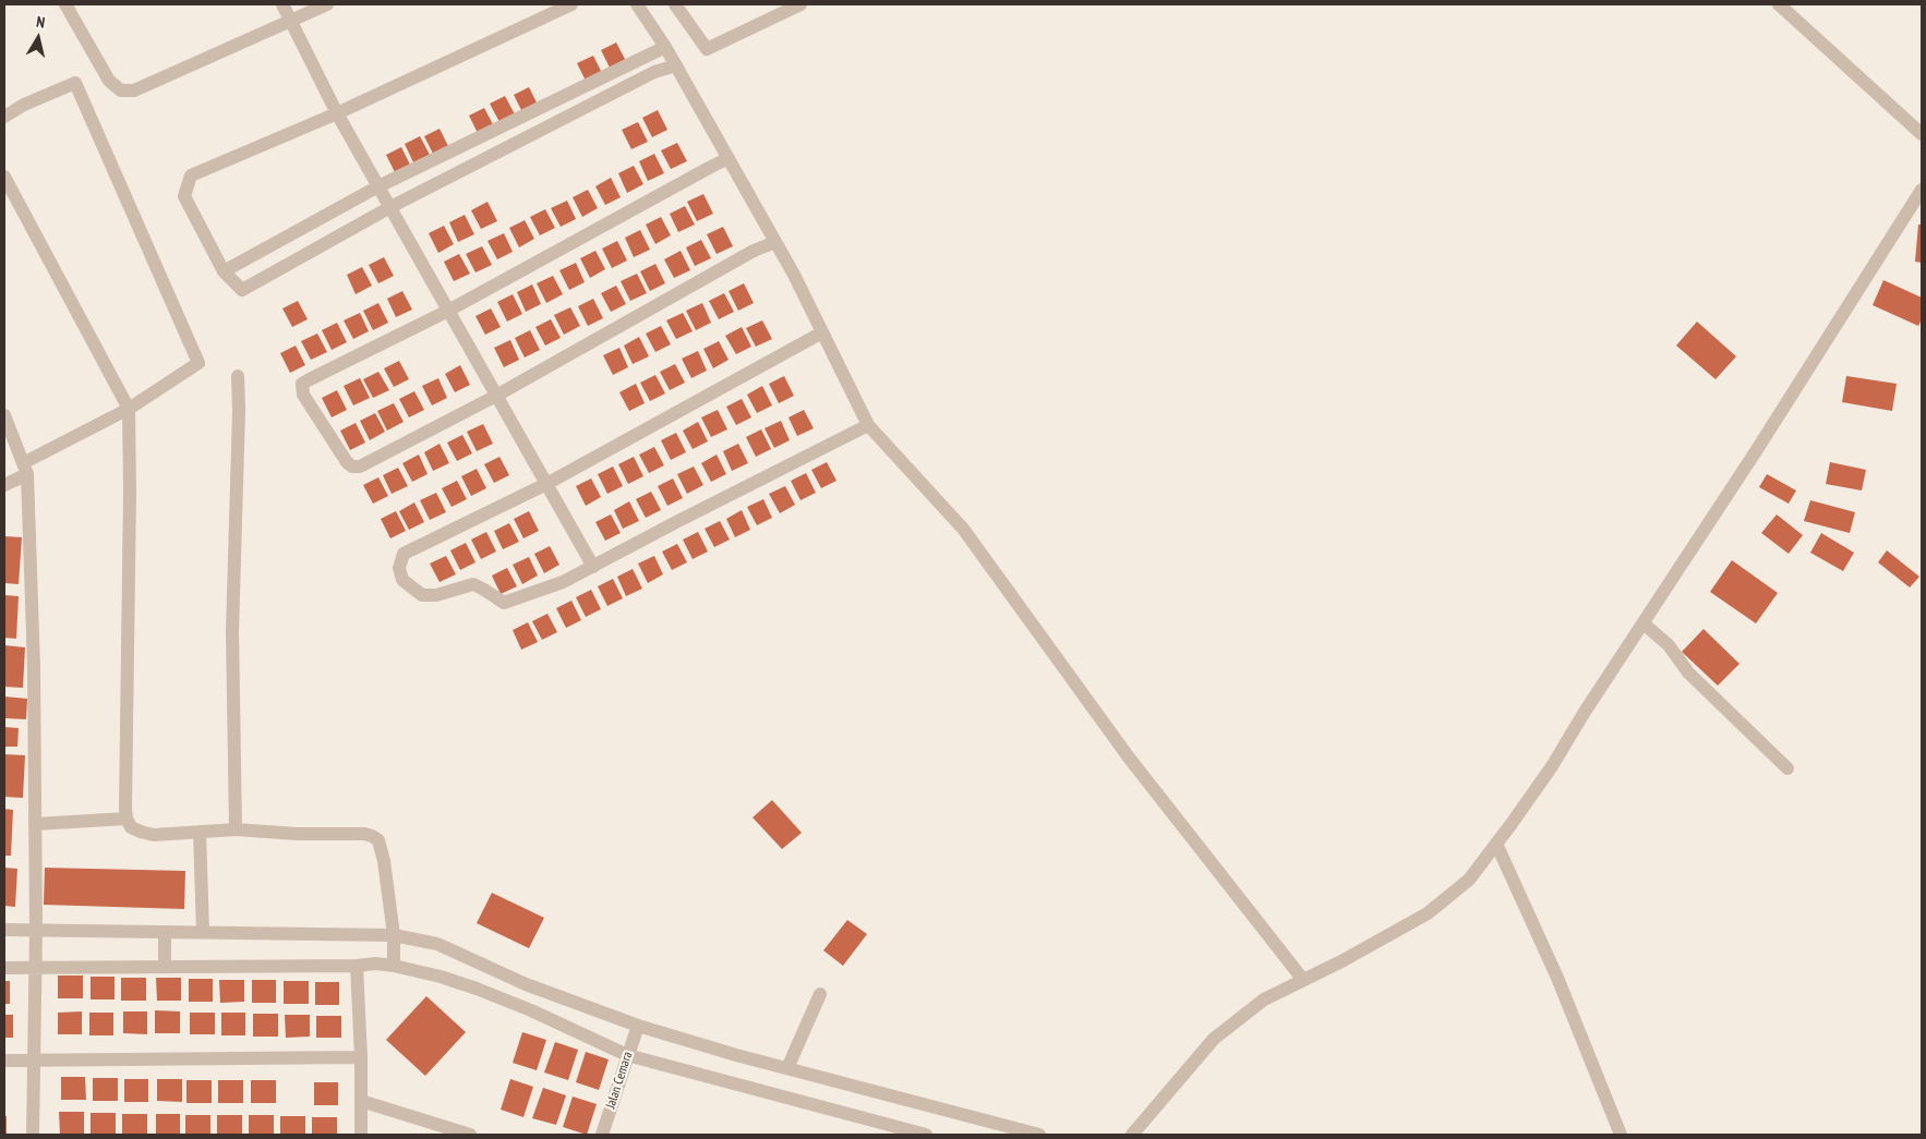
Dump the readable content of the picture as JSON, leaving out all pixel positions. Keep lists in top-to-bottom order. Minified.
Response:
{"streets":{"street":["Jalan Cemara"]},"north":"top"}
